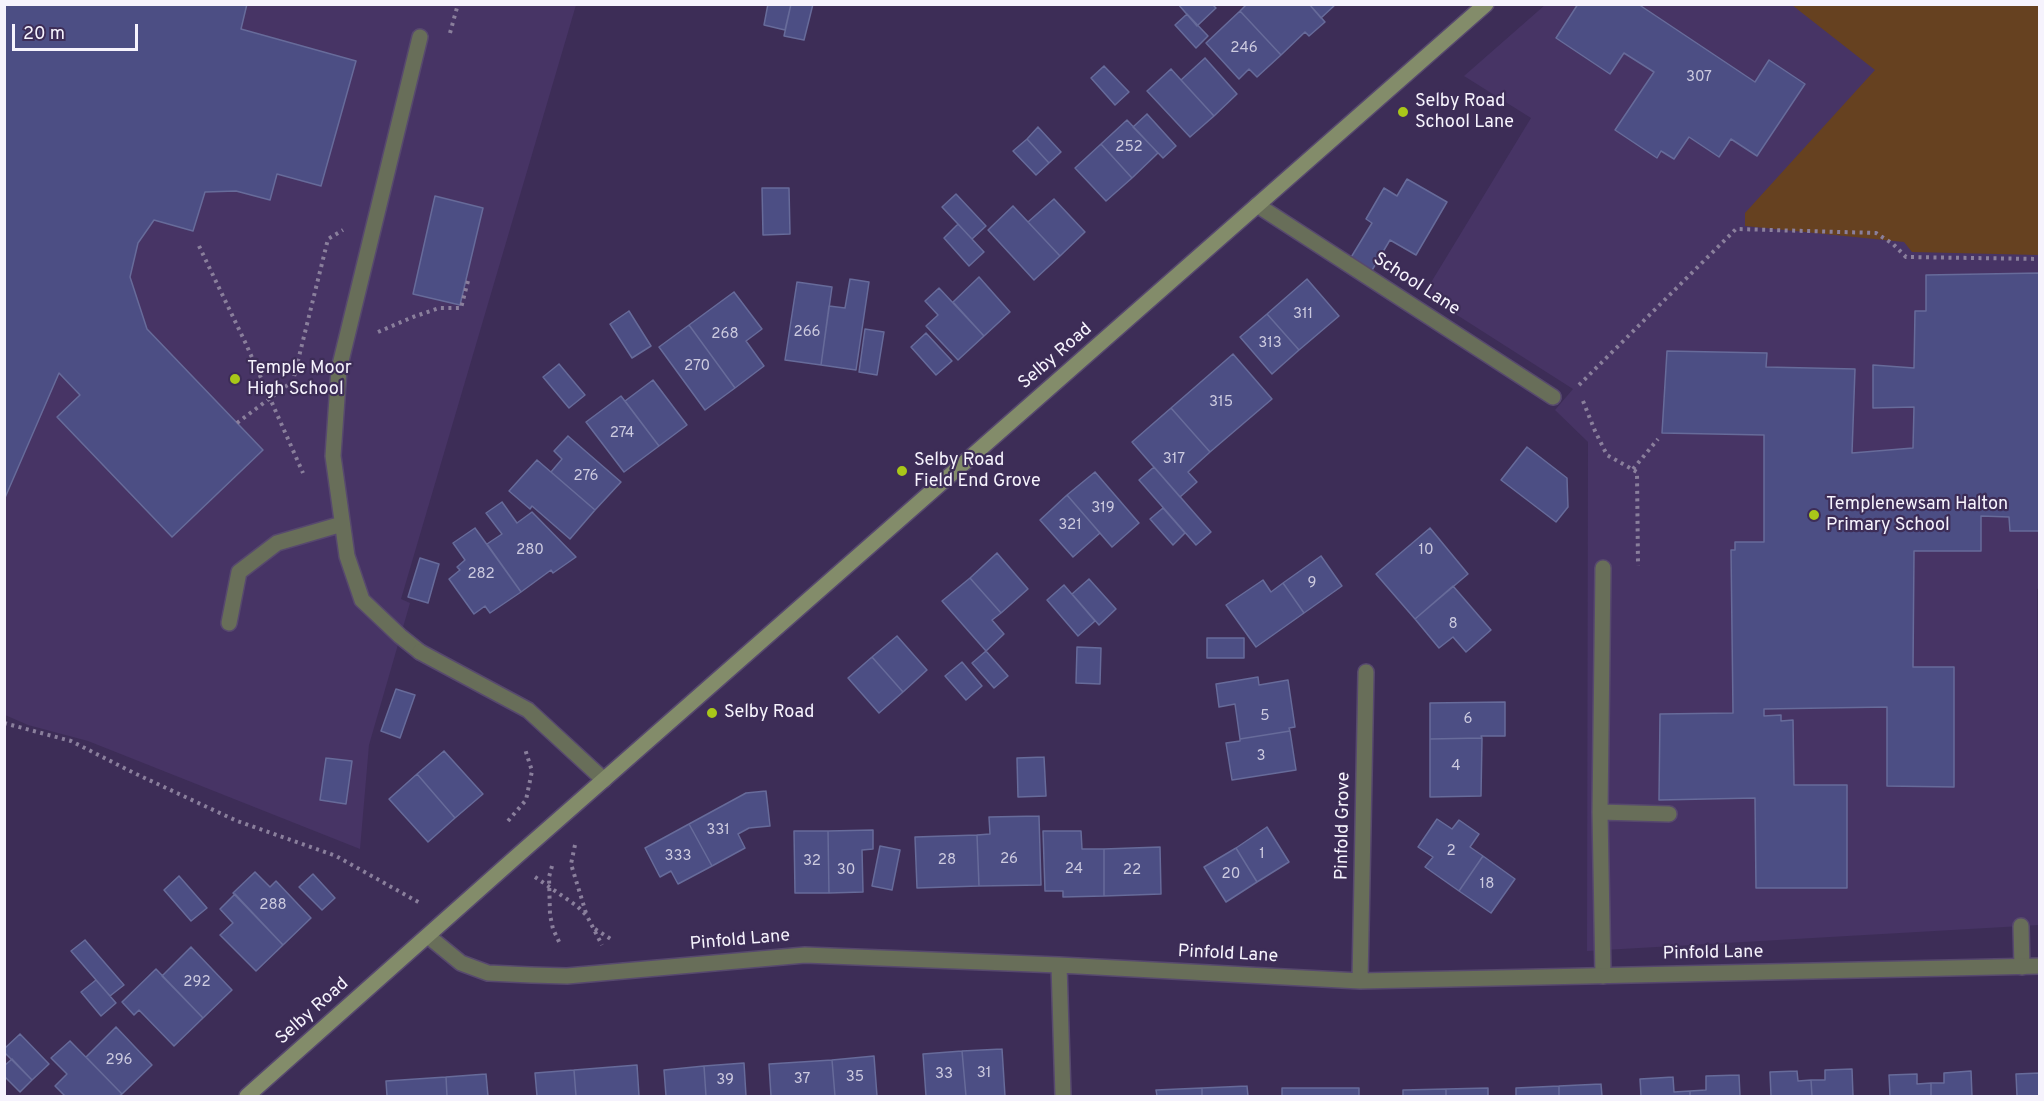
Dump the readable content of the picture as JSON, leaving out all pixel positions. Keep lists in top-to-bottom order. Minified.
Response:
{"streets":{"main road":["Selby Road"],"street":["School Lane","Pinfold Grove","Pinfold Lane"]},"crossings":[["School Lane","Selby Road"],["Selby Road","Pinfold Lane"],["Pinfold Grove","Pinfold Lane"]],"places":["Selby Road School Lane","Temple Moor High School","Selby Road Field End Grove","Templenewsam Halton Primary School","Selby Road"],"house_numbers":["246","307","252","311","266","268","313","270","315","274","317","276","319","321","280","10","282","9","8","5","6","3","4","331","2","1","333","26","28","32","24","30","22","20","18","288","292","296","31","33","35","37","39"],"scale_bar":"20 m"}
